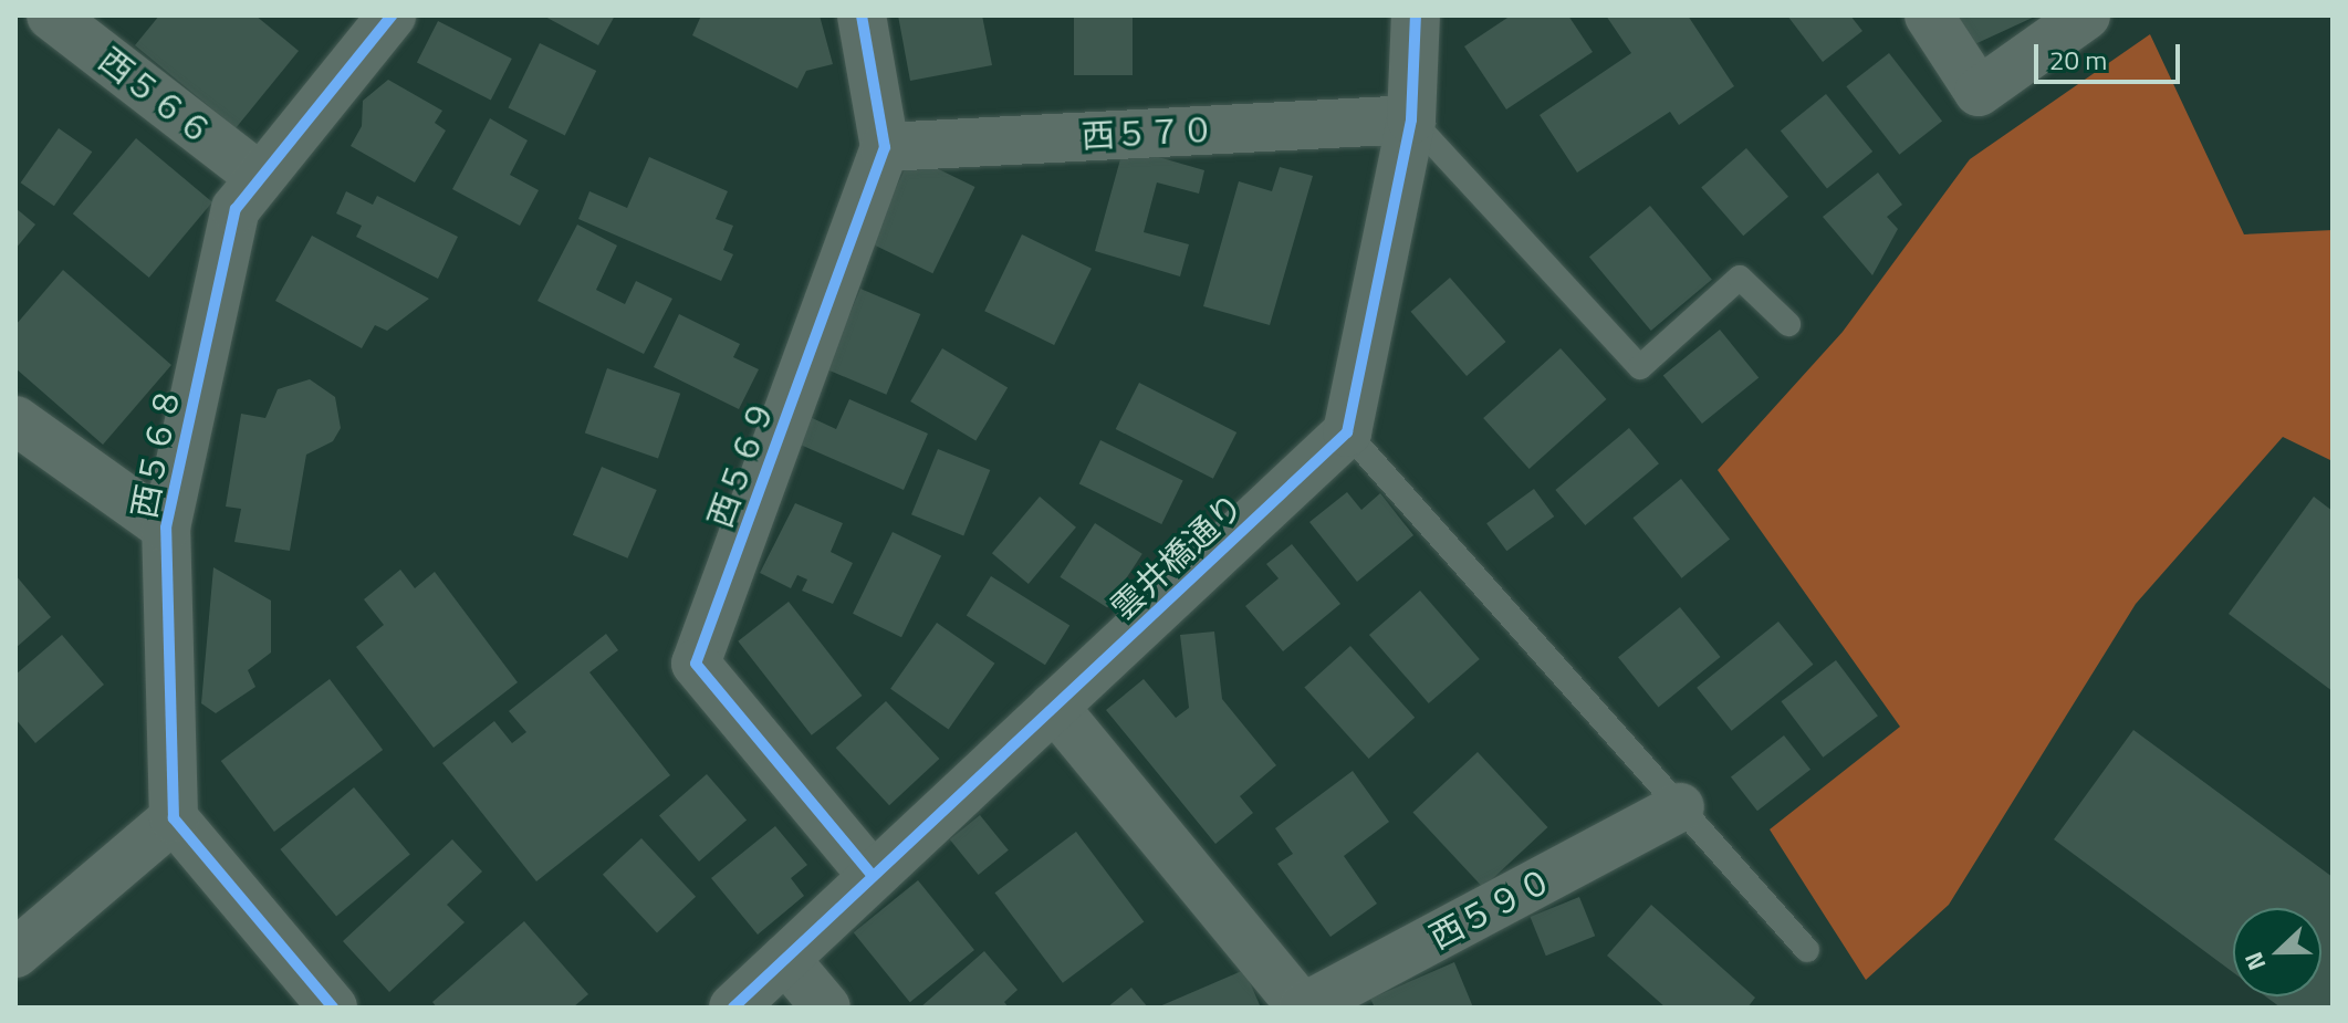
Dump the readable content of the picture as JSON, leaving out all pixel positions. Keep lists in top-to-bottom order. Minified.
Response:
{"streets":{"street":["西５６６","西５７０","西５６８","西５６９","雲井橋通り","西５９０"]},"crossings":[["西５６６","西５６８"],["西５７０","西５６９"],["西５６９","雲井橋通り"],["雲井橋通り","西５９０"]],"scale_bar":"20 m","north":"left"}
